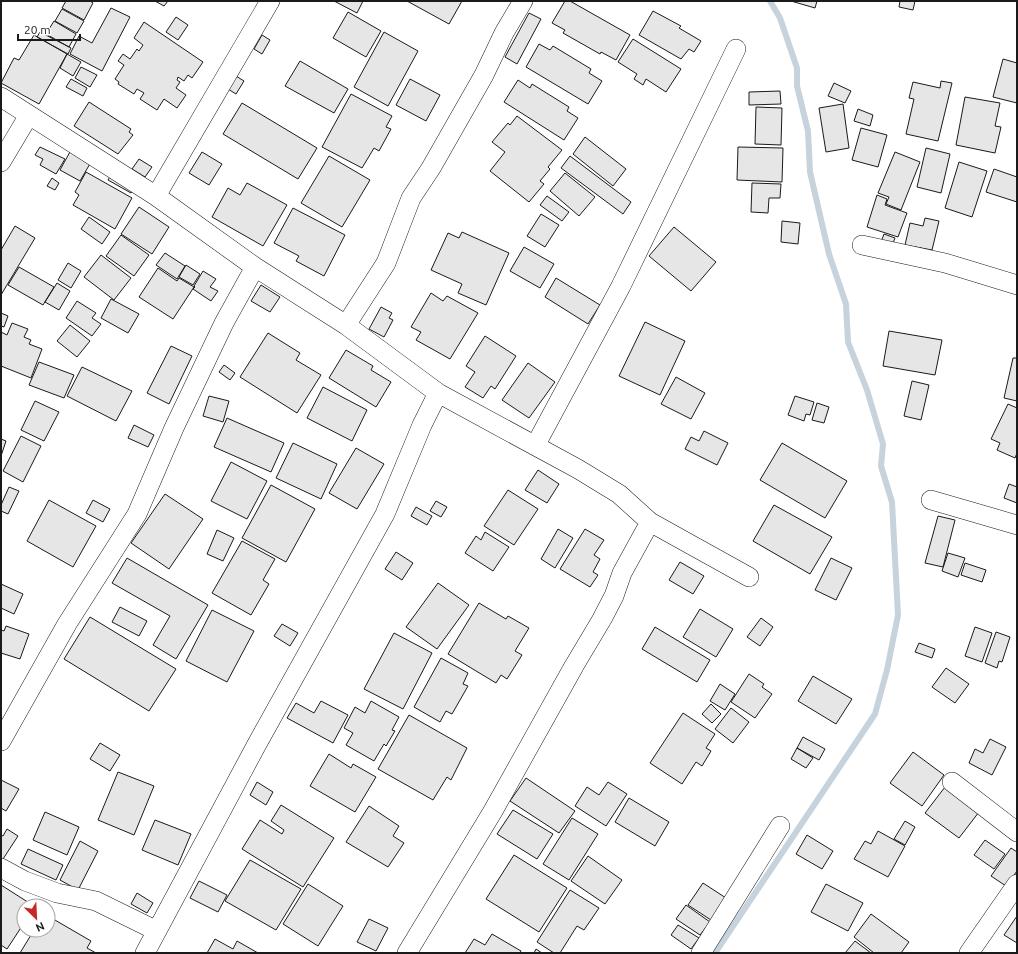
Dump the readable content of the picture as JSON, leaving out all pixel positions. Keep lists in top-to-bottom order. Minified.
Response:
{"scale_bar":"20 m","north":"bottom right"}
